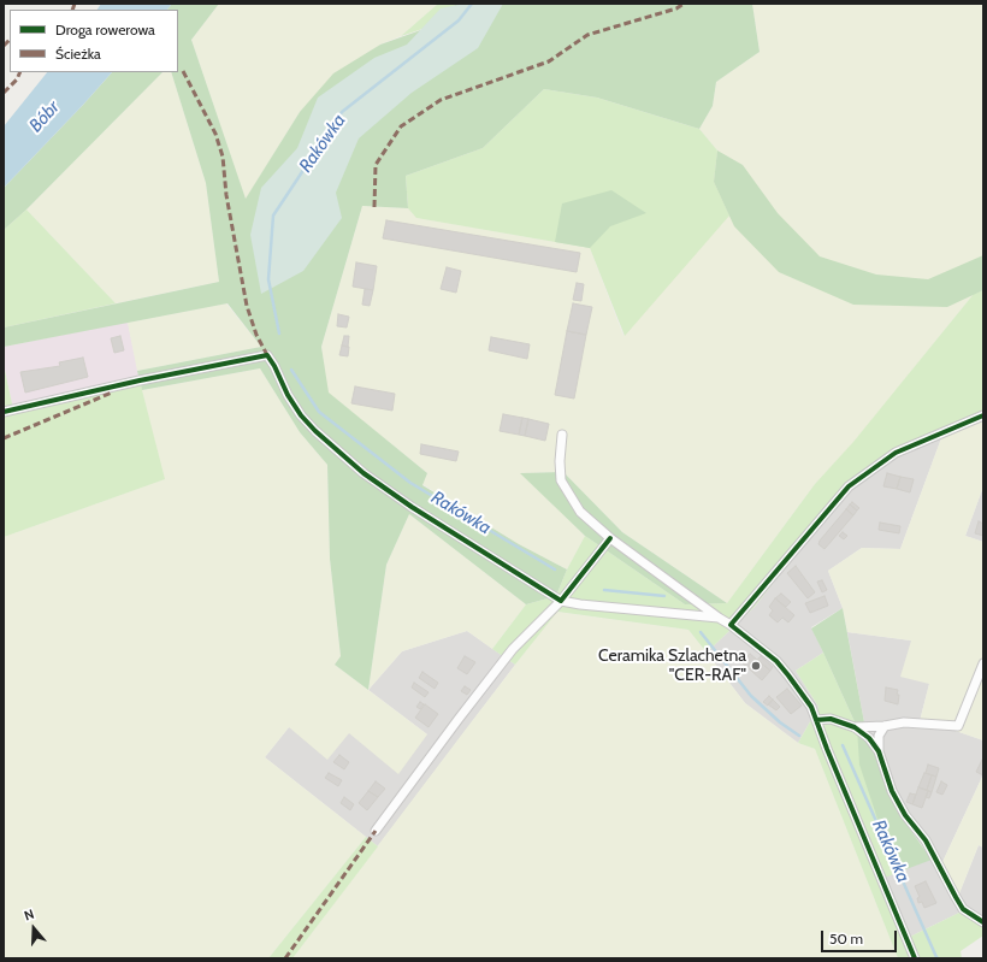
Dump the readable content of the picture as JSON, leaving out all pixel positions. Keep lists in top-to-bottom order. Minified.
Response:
{"water":["Bóbr","Rakówka"],"places":["Ceramika Szlachetna \"CER-RAF\""],"legend":["Droga rowerowa","Ścieżka"],"scale_bar":"50 m","north":"top"}
